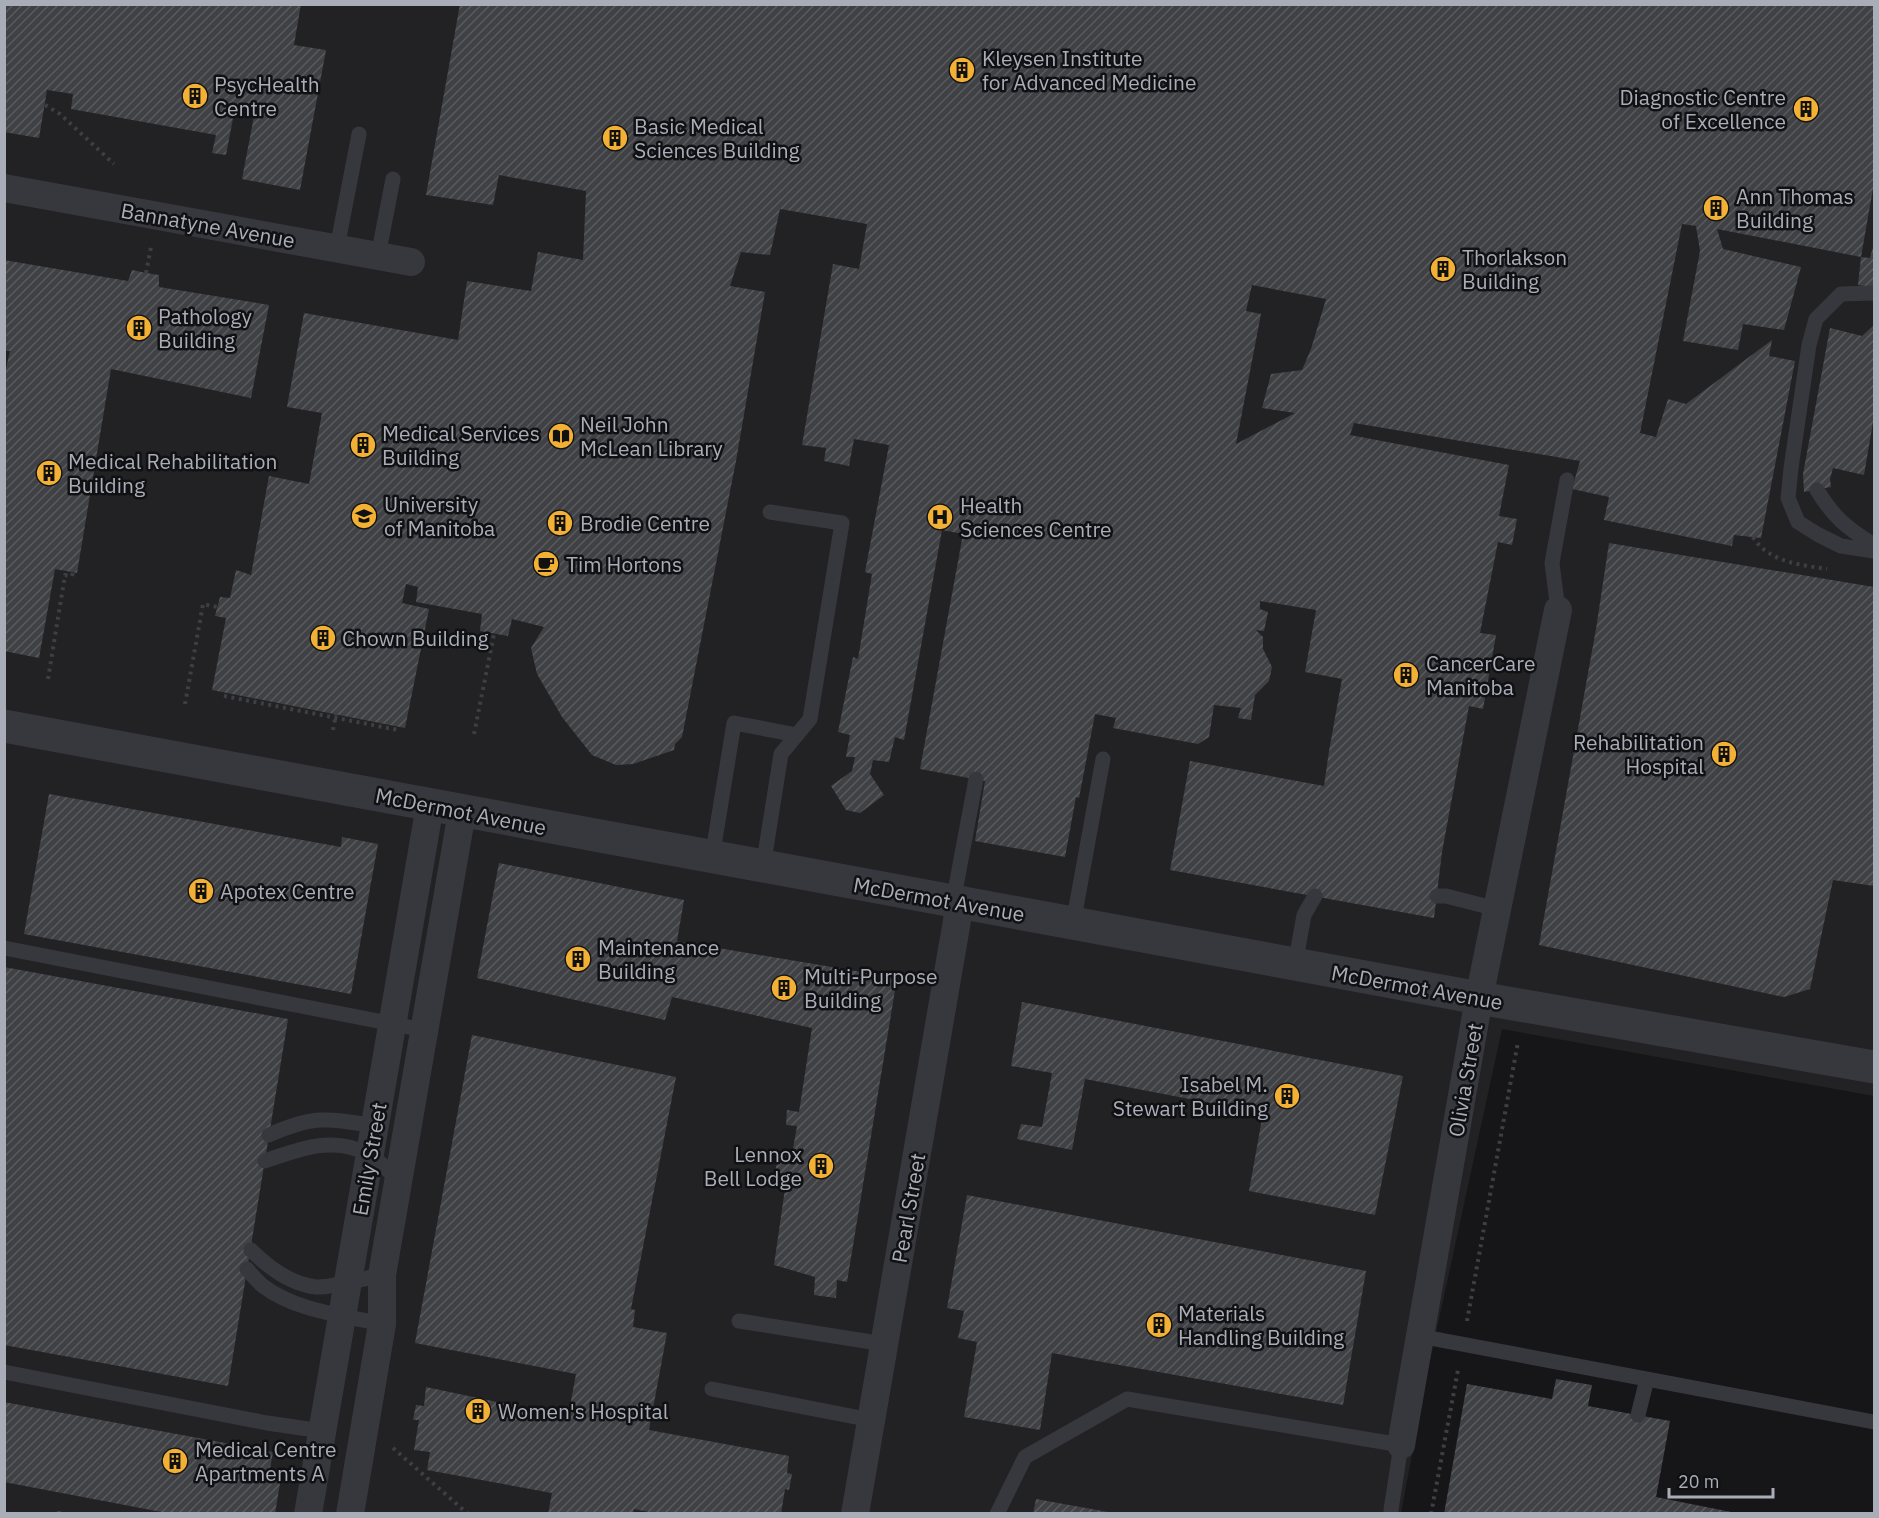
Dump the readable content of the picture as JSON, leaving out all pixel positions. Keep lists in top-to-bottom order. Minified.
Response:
{"streets":{"street":["Bannatyne Avenue","McDermot Avenue","Olivia Street","Emily Street","Pearl Street"]},"crossings":[["McDermot Avenue","Olivia Street"],["McDermot Avenue","Emily Street"],["McDermot Avenue","Pearl Street"]],"places":{"building":["Kleysen Institute for Advanced Medicine","PsycHealth Centre","Diagnostic Centre of Excellence","Basic Medical Sciences Building","Ann Thomas Building","Thorlakson Building","Pathology Building","Medical Services Building","Medical Rehabilitation Building","Brodie Centre","Chown Building","CancerCare Manitoba","Rehabilitation Hospital","Apotex Centre","Maintenance Building","Multi-Purpose Building","Isabel M. Stewart Building","Lennox Bell Lodge","Materials Handling Building","Women's Hospital","Medical Centre Apartments A"],"library":["Neil John McLean Library"],"school or university":["University of Manitoba"],"hospital":["Health Sciences Centre"],"cafe":["Tim Hortons"]},"scale_bar":"20 m"}
